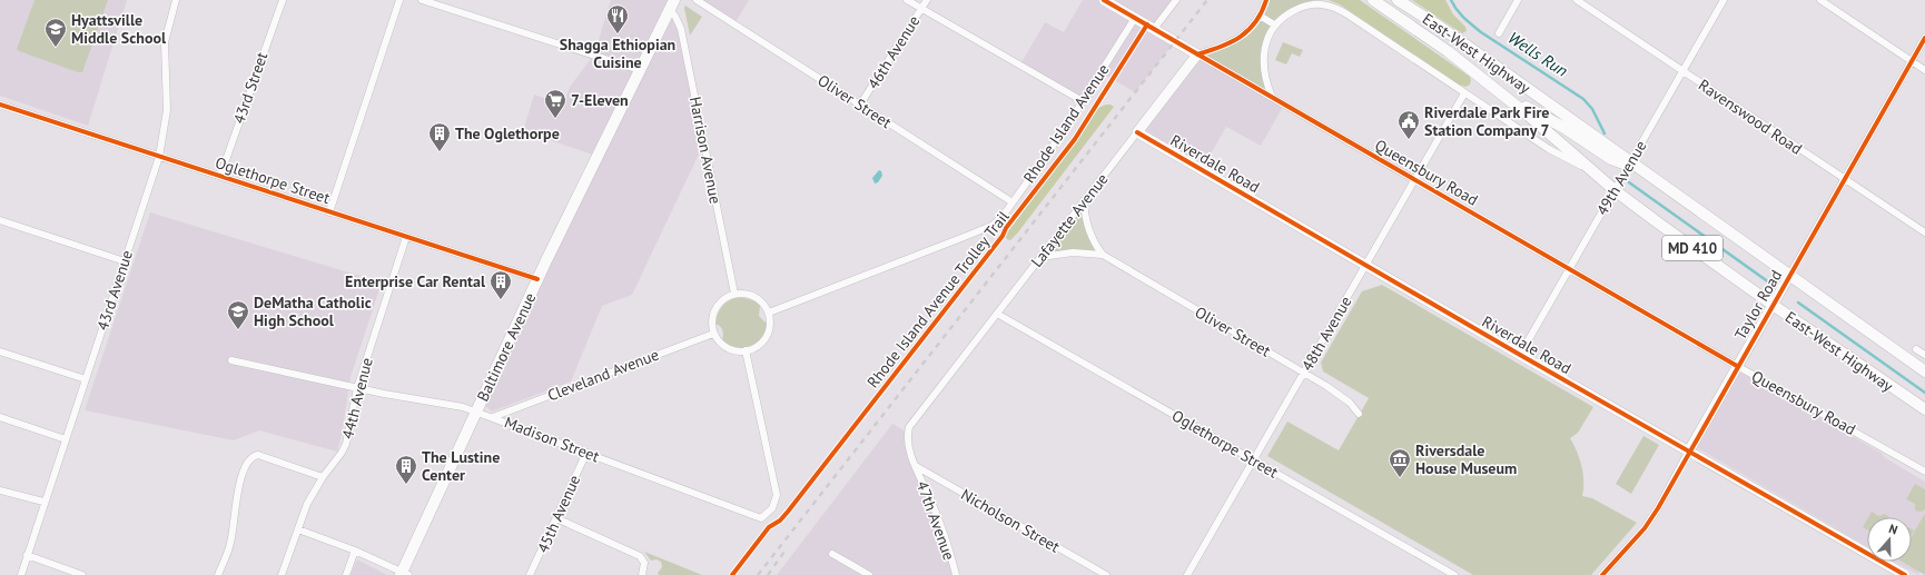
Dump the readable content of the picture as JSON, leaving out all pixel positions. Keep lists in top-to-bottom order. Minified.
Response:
{"streets":{"main road":["East-West Highway","MD 410","Baltimore Avenue"],"street":["46th Avenue","43rd Street","Oliver Street","Ravenswood Road","Rhode Island Avenue","Harrison Avenue","Riverdale Road","Queensbury Road","49th Avenue","Oglethorpe Street","Lafayette Avenue","43rd Avenue","Taylor Road","48th Avenue","Cleveland Avenue","44th Avenue","Madison Street","45th Avenue","47th Avenue","Nicholson Street"],"cycle path":["Rhode Island Avenue Trolley Trail"]},"crossings":[["46th Avenue","Oliver Street"],["East-West Highway","49th Avenue"],["East-West Highway","Taylor Road"],["43rd Street","Oglethorpe Street"],["Oliver Street","Rhode Island Avenue"],["Oliver Street","Lafayette Avenue"],["Oliver Street","48th Avenue"],["Ravenswood Road","49th Avenue"],["Ravenswood Road","Taylor Road"],["Rhode Island Avenue","Harrison Avenue"],["Rhode Island Avenue","Queensbury Road"],["Rhode Island Avenue","Cleveland Avenue"],["Rhode Island Avenue","Madison Street"],["Harrison Avenue","Baltimore Avenue"],["Harrison Avenue","Cleveland Avenue"],["Harrison Avenue","Madison Street"],["Riverdale Road","49th Avenue"],["Riverdale Road","Lafayette Avenue"],["Riverdale Road","Taylor Road"],["Riverdale Road","48th Avenue"],["Queensbury Road","49th Avenue"],["Queensbury Road","Lafayette Avenue"],["Queensbury Road","Taylor Road"],["Queensbury Road","48th Avenue"],["Oglethorpe Street","Lafayette Avenue"],["Oglethorpe Street","43rd Avenue"],["Oglethorpe Street","48th Avenue"],["Oglethorpe Street","Baltimore Avenue"],["Oglethorpe Street","44th Avenue"],["Lafayette Avenue","47th Avenue"],["Lafayette Avenue","Nicholson Street"],["Baltimore Avenue","Madison Street"],["Cleveland Avenue","Madison Street"],["44th Avenue","Madison Street"],["Madison Street","45th Avenue"],["47th Avenue","Nicholson Street"]],"water":["Wells Run"],"places":{"restaurant":["Shagga Ethiopian Cuisine"],"school or university":["Hyattsville Middle School","DeMatha Catholic High School"],"supermarket":["7-Eleven"],"public building":["Riverdale Park Fire Station Company 7"],"building":["The Oglethorpe","Enterprise Car Rental","The Lustine Center"],"museum":["Riversdale House Museum"]},"north":"top"}
